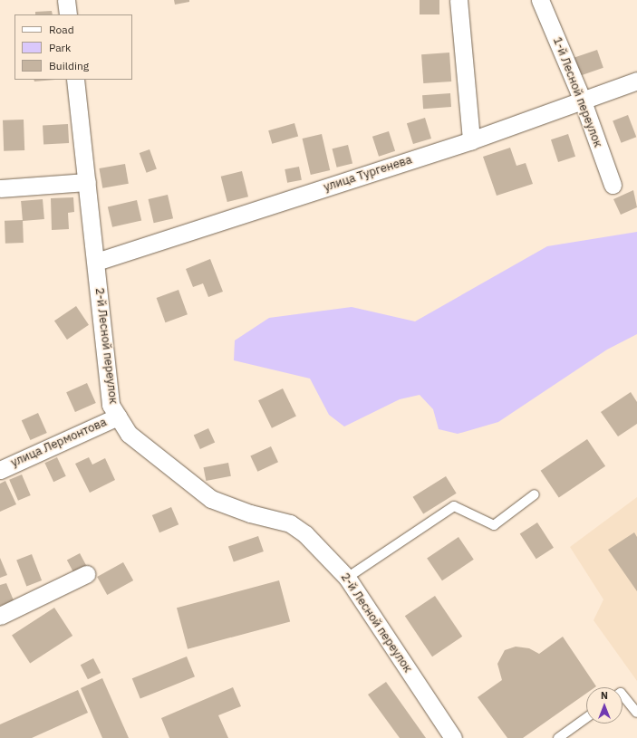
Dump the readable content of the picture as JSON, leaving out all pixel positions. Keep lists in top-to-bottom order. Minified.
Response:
{"streets":{"street":["1-й Лесной переулок","улица Тургенева","2-й Лесной переулок","улица Лермонтова"]},"crossings":[["1-й Лесной переулок","улица Тургенева"],["улица Тургенева","2-й Лесной переулок"],["2-й Лесной переулок","улица Лермонтова"]],"legend":["Road","Park","Building"],"north":"top"}
